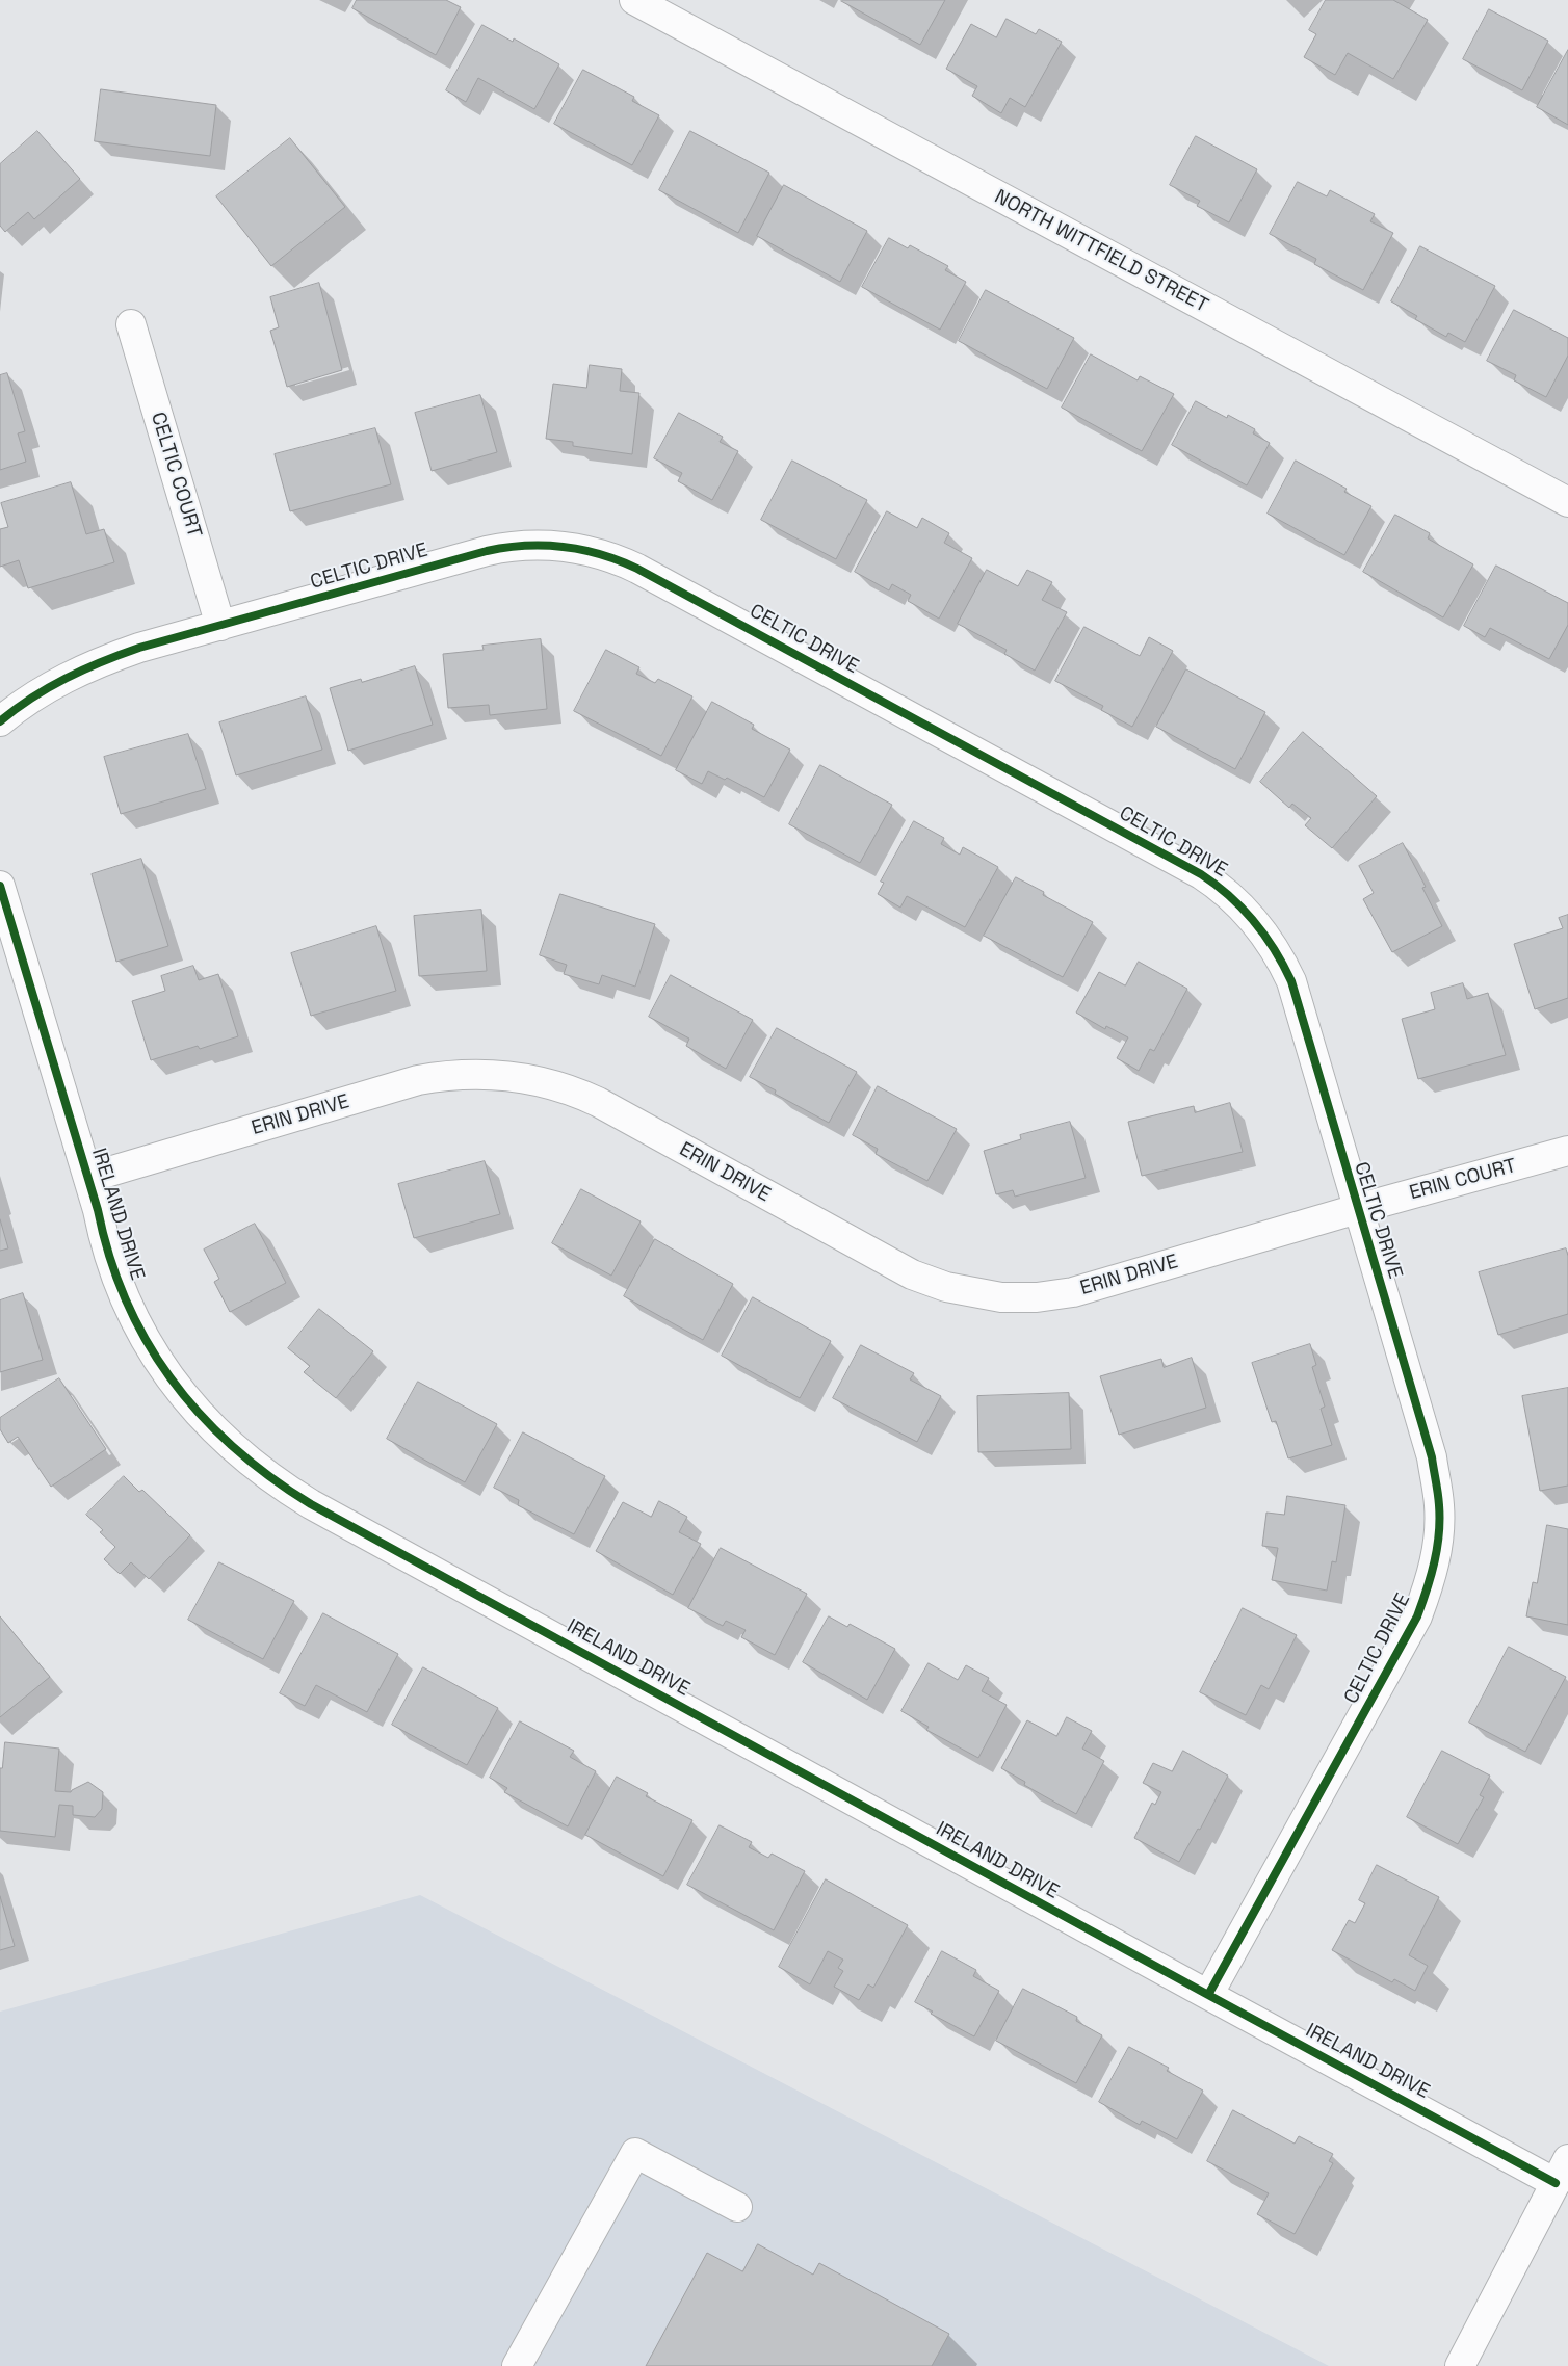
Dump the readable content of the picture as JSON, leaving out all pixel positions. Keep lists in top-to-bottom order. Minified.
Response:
{"streets":{"street":["NORTH WITTFIELD STREET","CELTIC COURT","CELTIC DRIVE","ERIN DRIVE","ERIN COURT","IRELAND DRIVE"]},"crossings":[["CELTIC COURT","CELTIC DRIVE"],["CELTIC DRIVE","ERIN DRIVE"],["CELTIC DRIVE","ERIN COURT"],["CELTIC DRIVE","IRELAND DRIVE"],["ERIN DRIVE","ERIN COURT"],["ERIN DRIVE","IRELAND DRIVE"]]}
